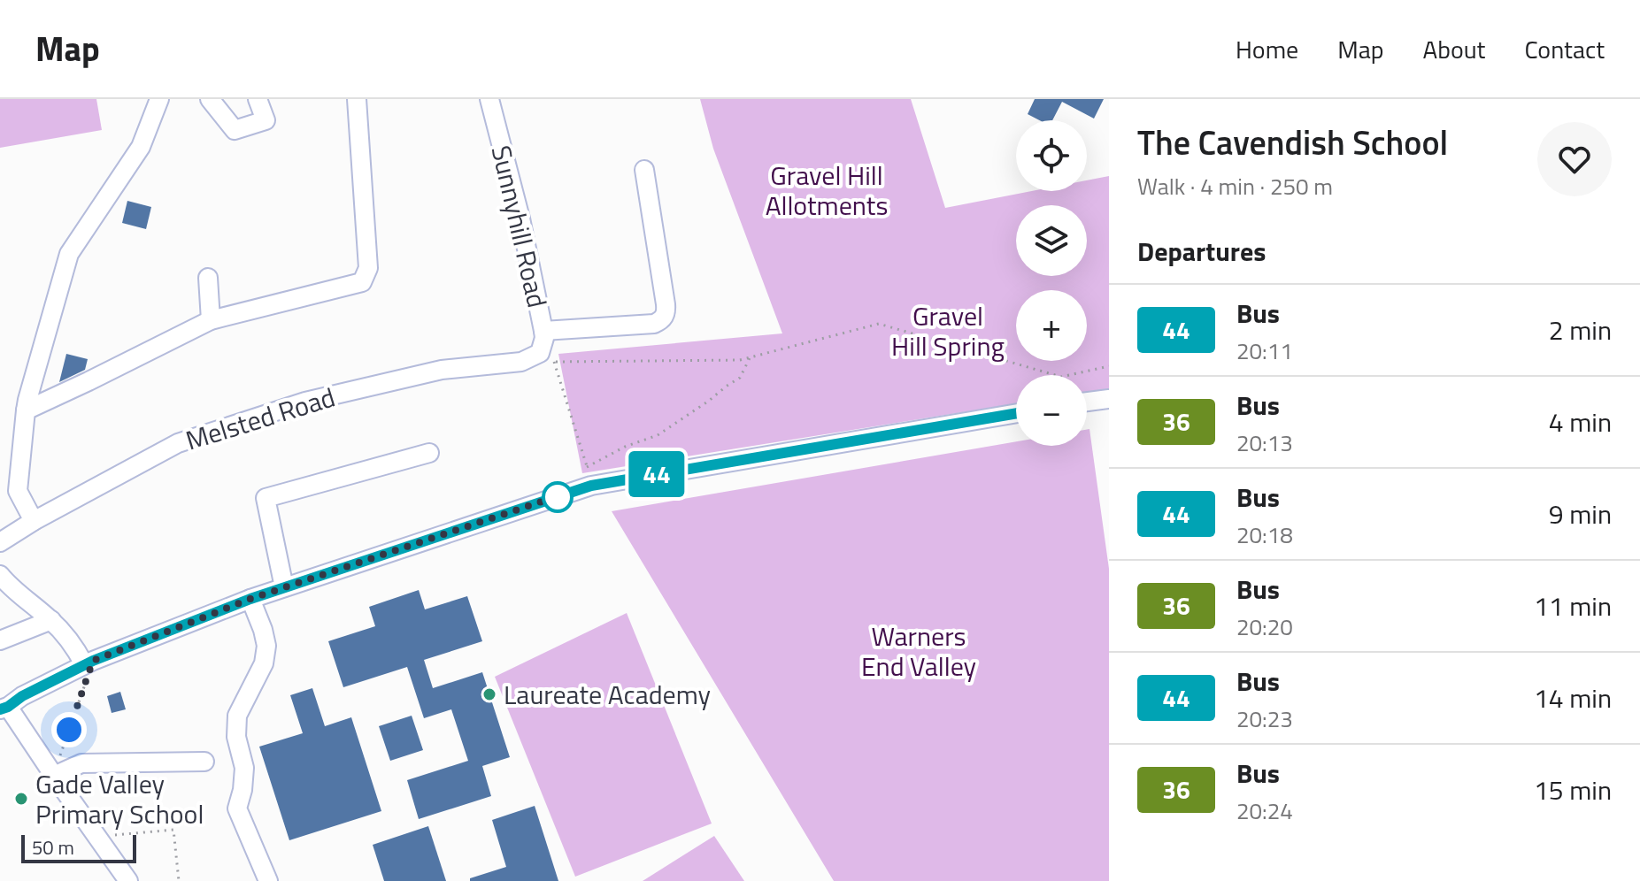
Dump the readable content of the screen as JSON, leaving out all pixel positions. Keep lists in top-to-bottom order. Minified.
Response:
{"streets":{"street":["Sunnyhill Road","Melsted Road"]},"crossings":[["Sunnyhill Road","Melsted Road"]],"parks":["Gravel Hill Allotments","Gravel Hill Spring","Warners End Valley"],"places":["Laureate Academy","Gade Valley Primary School"],"lines":["bus line 44"],"scale_bar":"50 m","page":{"header":"Map","nav":["Home","Map","About","Contact"],"on_map":"44","heading":[["The Cavendish School","Walk · 4 min · 250 m"],"Departures"],"map_buttons":["+","−"],"list":[{"mark":"44","name":"Bus","note":"20:11","value":"2 min"},{"mark":"36","name":"Bus","note":"20:13","value":"4 min"},{"mark":"44","name":"Bus","note":"20:18","value":"9 min"},{"mark":"36","name":"Bus","note":"20:20","value":"11 min"},{"mark":"44","name":"Bus","note":"20:23","value":"14 min"},{"mark":"36","name":"Bus","note":"20:24","value":"15 min"}],"scale":"50 m"}}
